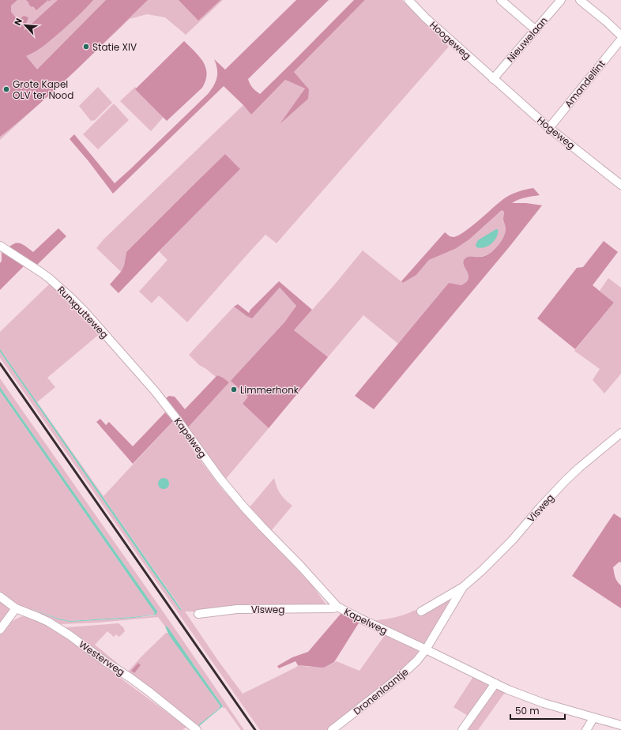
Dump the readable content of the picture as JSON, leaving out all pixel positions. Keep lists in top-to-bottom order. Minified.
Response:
{"streets":{"street":["Nieuwelaan","Hoogeweg","Amandellint","Hogeweg","Runxputteweg","Kapelweg","Visweg","Westerweg","Dronenlaantje"]},"crossings":[["Nieuwelaan","Hoogeweg"],["Nieuwelaan","Hogeweg"],["Hoogeweg","Hogeweg"],["Amandellint","Hogeweg"],["Runxputteweg","Kapelweg"],["Kapelweg","Visweg"],["Kapelweg","Dronenlaantje"],["Visweg","Dronenlaantje"]],"places":["Statie XIV","Grote Kapel OLV ter Nood","Limmerhonk"],"scale_bar":"50 m","north":"top left"}
